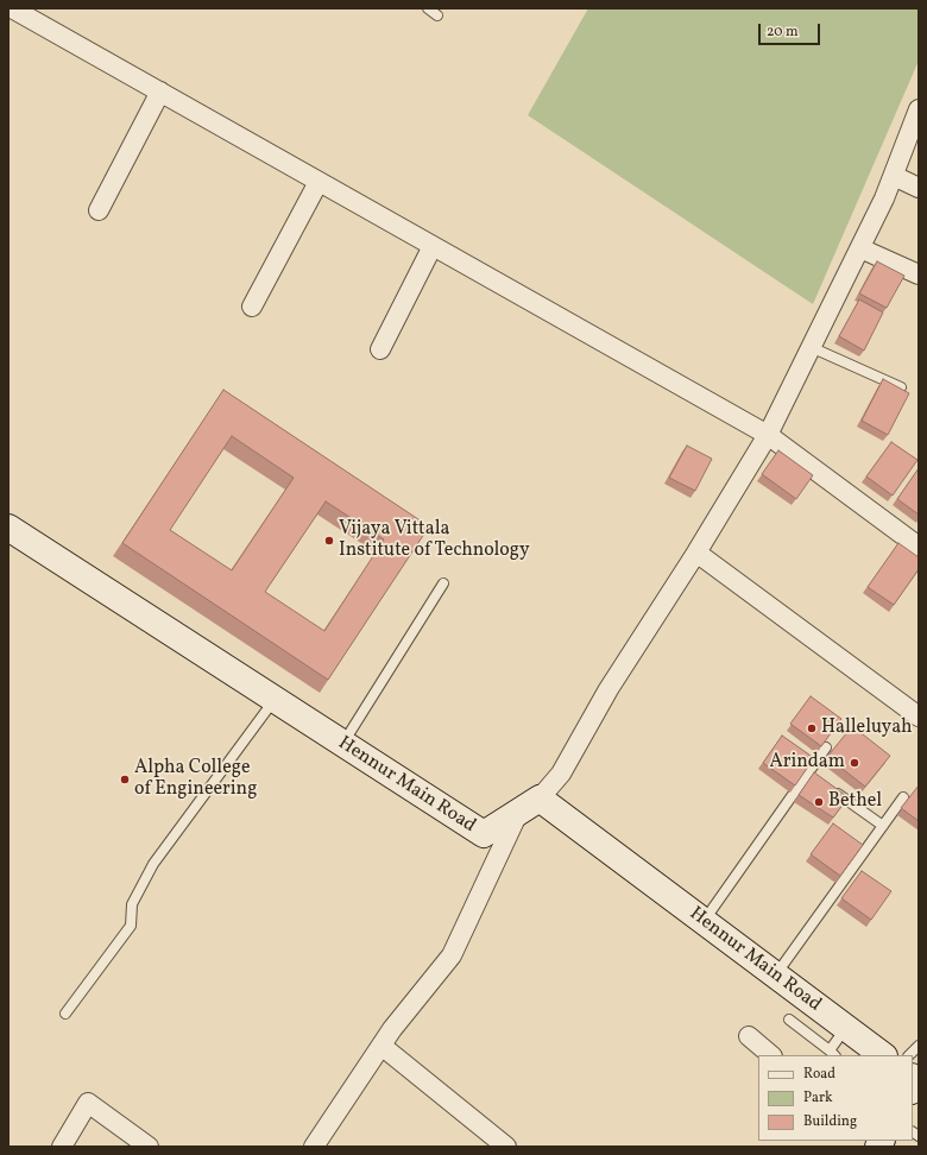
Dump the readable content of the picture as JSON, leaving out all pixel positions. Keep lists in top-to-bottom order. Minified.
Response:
{"streets":{"main road":["Hennur Main Road"]},"places":["Vijaya Vittala Institute of Technology","Halleluyah","Arindam","Alpha College of Engineering","Bethel"],"legend":["Road","Park","Building"],"scale_bar":"20 m"}
